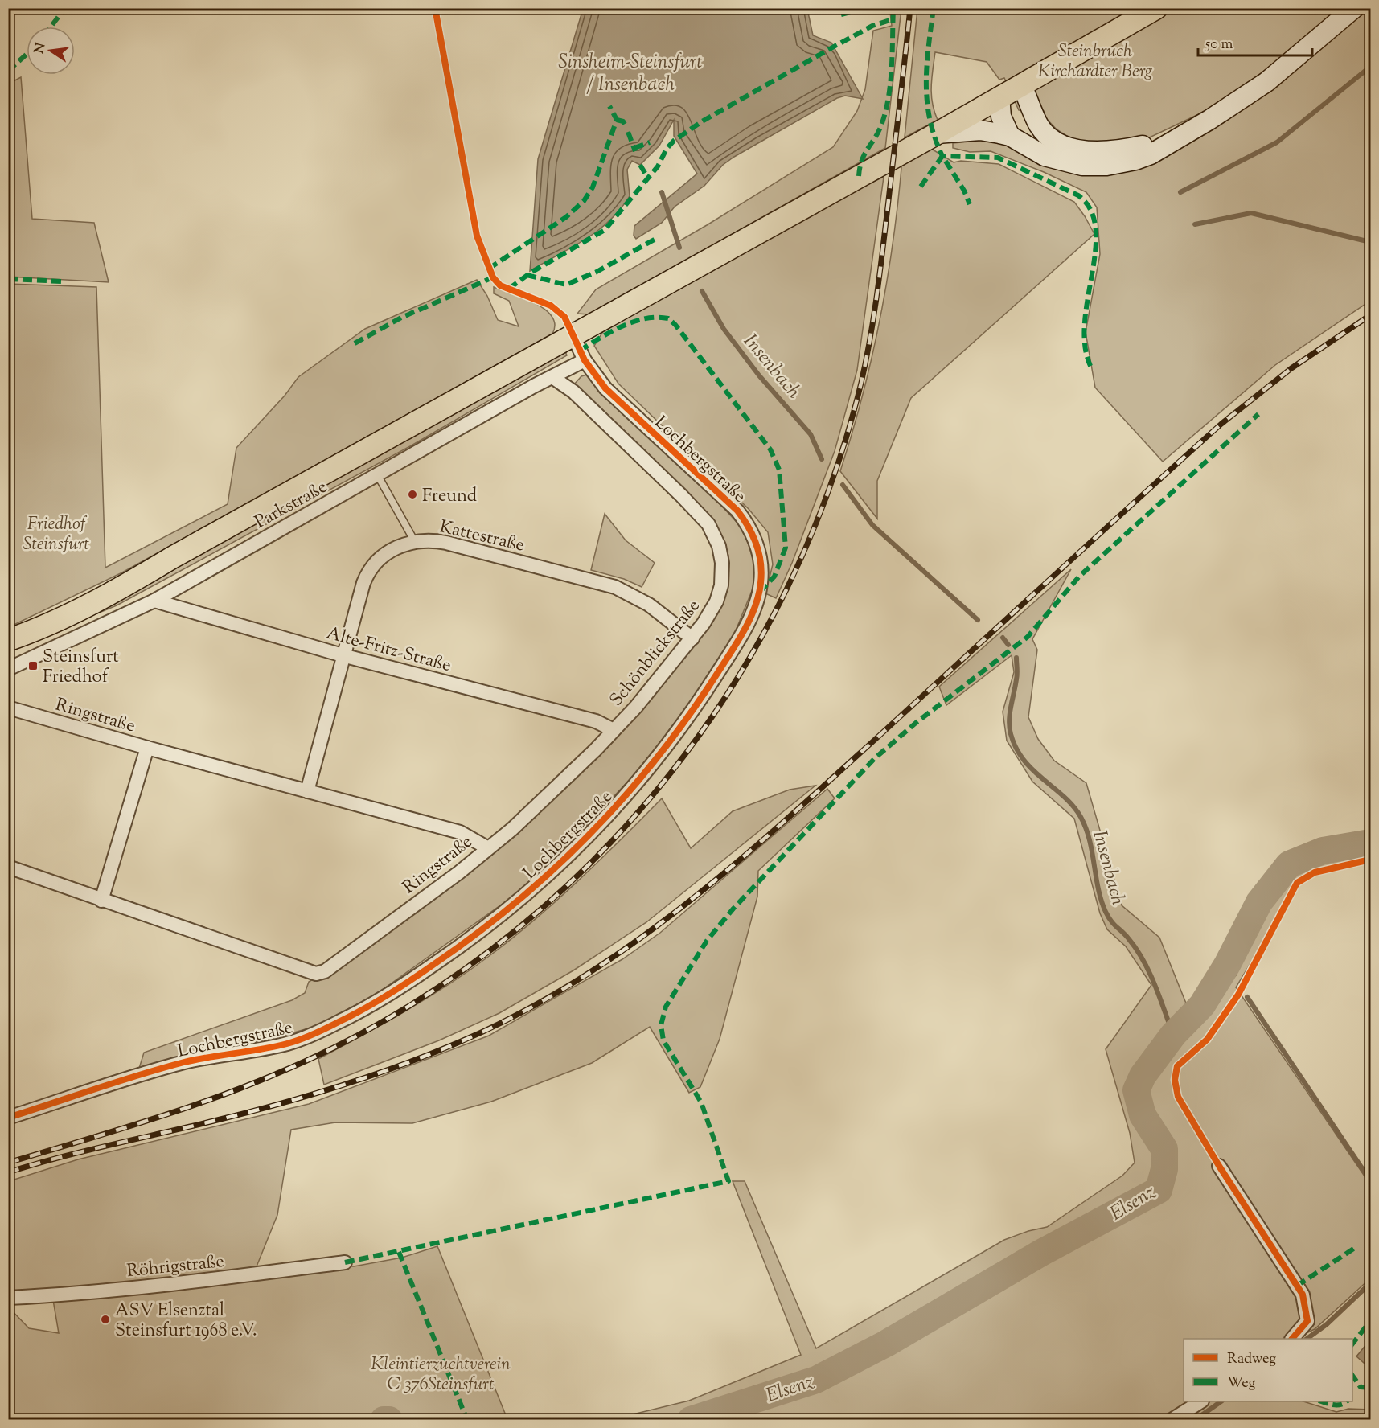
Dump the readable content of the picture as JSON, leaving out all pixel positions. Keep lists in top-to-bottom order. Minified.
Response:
{"streets":{"street":["Lochbergstraße","Parkstraße","Kattestraße","Alte-Fritz-Straße","Schönblickstraße","Ringstraße","Röhrigstraße"]},"crossings":[["Lochbergstraße","Parkstraße"],["Parkstraße","Alte-Fritz-Straße"],["Parkstraße","Schönblickstraße"],["Kattestraße","Alte-Fritz-Straße"],["Kattestraße","Schönblickstraße"],["Kattestraße","Ringstraße"],["Alte-Fritz-Straße","Schönblickstraße"],["Schönblickstraße","Ringstraße"]],"water":["Sinsheim-Steinsfurt / Insenbach","Insenbach","Elsenz"],"parks":["Steinbruch Kirchardter Berg","Friedhof Steinsfurt","Kleintierzuchtverein C 376Steinsfurt"],"places":{"other":["Freund","ASV Elsenztal Steinsfurt 1968 e.V."],"transit":["Steinsfurt Friedhof"]},"legend":["Radweg","Weg"],"scale_bar":"50 m","north":"left"}
